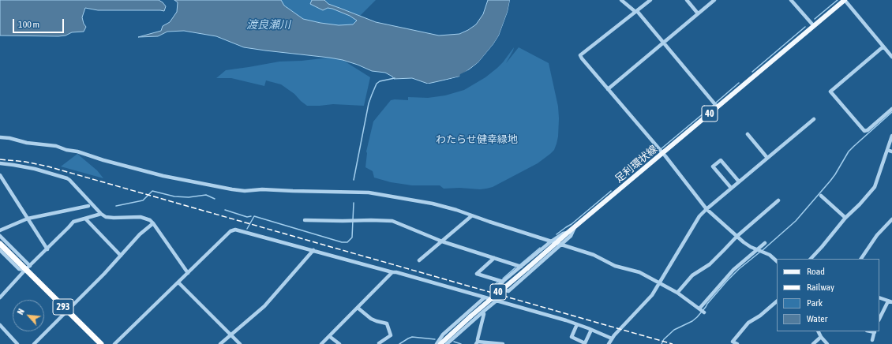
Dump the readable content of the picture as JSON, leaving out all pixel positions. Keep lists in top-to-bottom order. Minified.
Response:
{"streets":{"highway":["293"],"main road":["40","足利環状線"]},"water":["渡良瀬川"],"parks":["わたらせ健幸緑地"],"legend":["Road","Railway","Park","Water"],"scale_bar":"100 m","north":"top left"}
